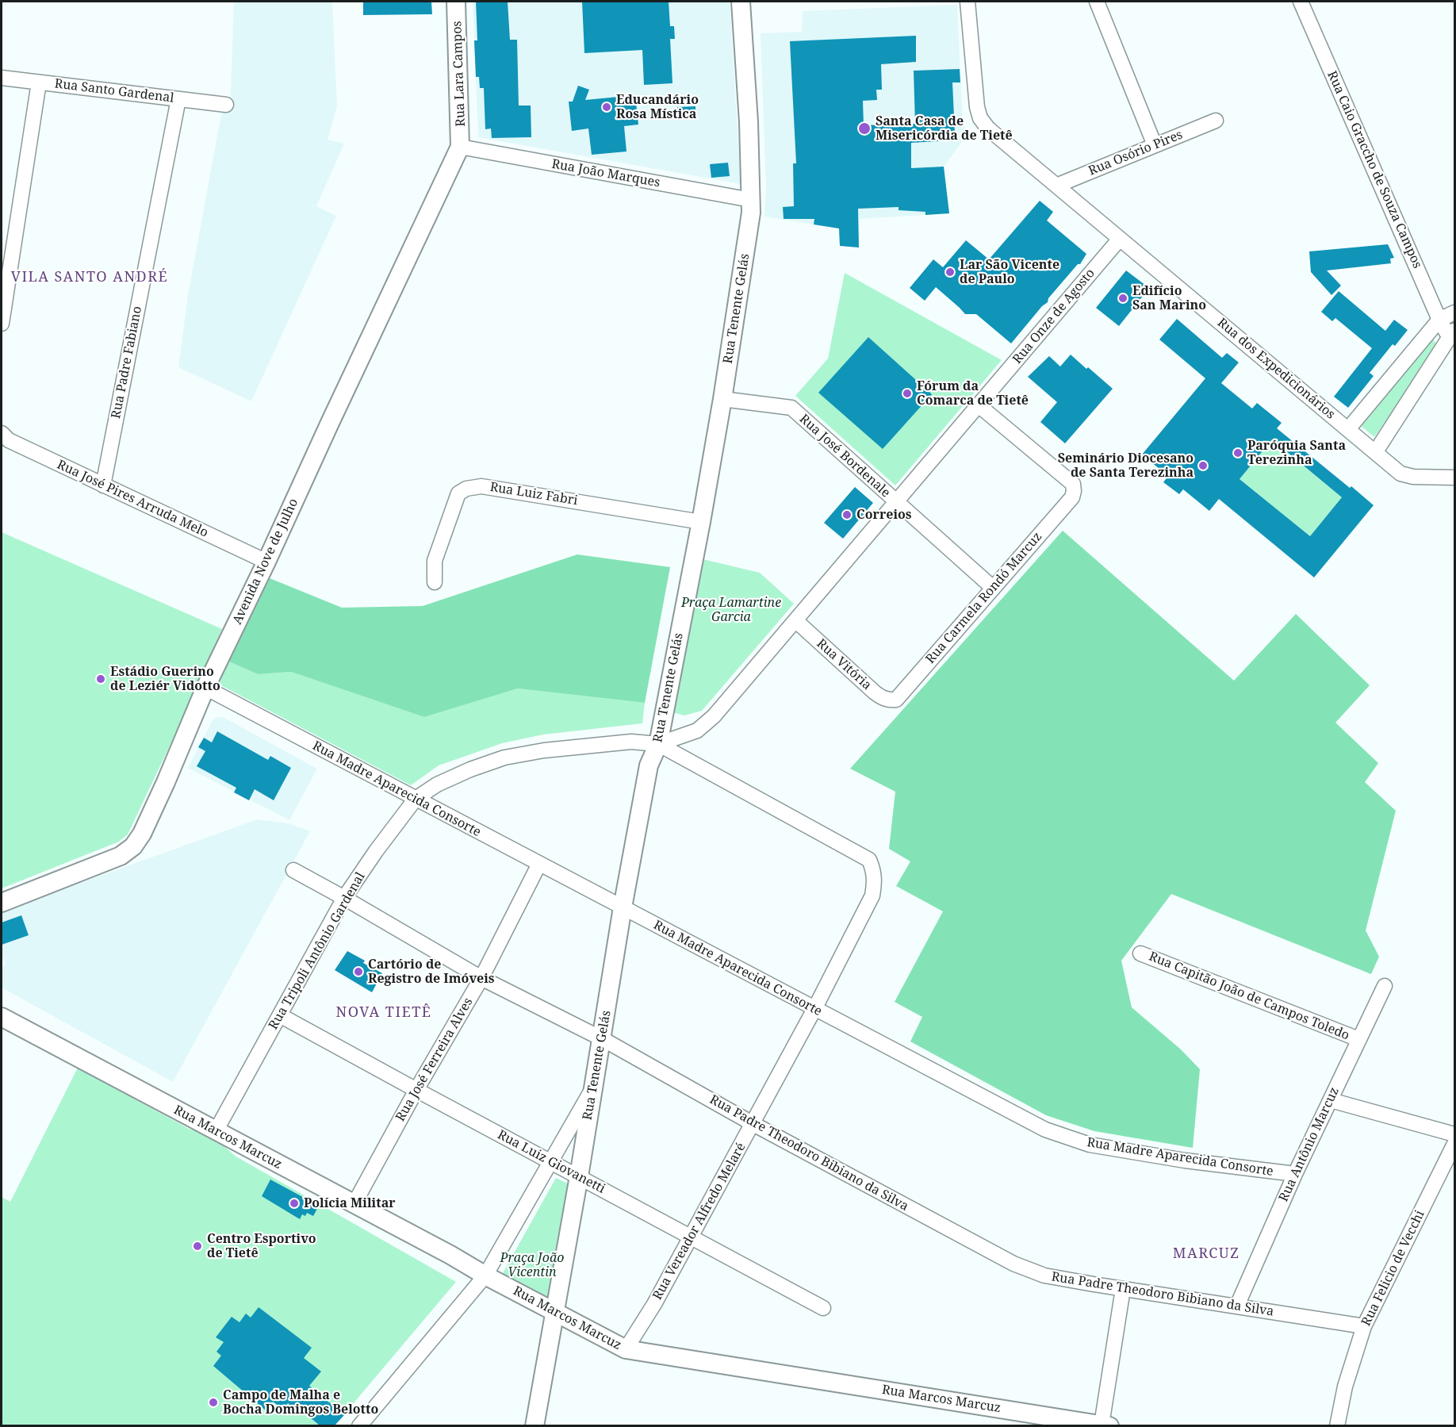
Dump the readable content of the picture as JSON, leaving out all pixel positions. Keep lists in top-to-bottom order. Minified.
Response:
{"streets":{"street":["Rua Lara Campos","Rua Santo Gardenal","Rua Osório Pires","Rua Caio Graccho de Souza Campos","Rua João Marques","Rua Tenente Gelás","Rua Onze de Agosto","Rua Padre Fabiano","Rua dos Expedicionários","Rua José Bordenale","Rua Luiz Fabri","Rua José Pires Arruda Melo","Avenida Nove de Julho","Rua Carmela Rondó Marcuz","Rua Vitória","Rua Madre Aparecida Consorte","Rua Tripoli Antônio Gardenal","Rua Capitão João de Campos Toledo","Rua José Ferreira Alves","Rua Marcos Marcuz","Rua Antônio Marcuz","Rua Padre Theodoro Bibiano da Silva","Rua Luiz Giovanetti","Rua Vereador Alfredo Melaré","Rua Felicio de Vecchi"]},"crossings":[["Rua Lara Campos","Rua João Marques"],["Rua Lara Campos","Avenida Nove de Julho"],["Rua Santo Gardenal","Rua Padre Fabiano"],["Rua Osório Pires","Rua dos Expedicionários"],["Rua João Marques","Rua Tenente Gelás"],["Rua João Marques","Avenida Nove de Julho"],["Rua Tenente Gelás","Rua Onze de Agosto"],["Rua Tenente Gelás","Rua José Bordenale"],["Rua Tenente Gelás","Rua Luiz Fabri"],["Rua Tenente Gelás","Rua Madre Aparecida Consorte"],["Rua Tenente Gelás","Rua Tripoli Antônio Gardenal"],["Rua Tenente Gelás","Rua Marcos Marcuz"],["Rua Tenente Gelás","Rua Padre Theodoro Bibiano da Silva"],["Rua Tenente Gelás","Rua Luiz Giovanetti"],["Rua Tenente Gelás","Rua Vereador Alfredo Melaré"],["Rua Onze de Agosto","Rua dos Expedicionários"],["Rua Onze de Agosto","Rua José Bordenale"],["Rua Onze de Agosto","Rua Carmela Rondó Marcuz"],["Rua Onze de Agosto","Rua Vitória"],["Rua Onze de Agosto","Rua Tripoli Antônio Gardenal"],["Rua Onze de Agosto","Rua Vereador Alfredo Melaré"],["Rua Padre Fabiano","Rua José Pires Arruda Melo"],["Rua José Bordenale","Rua Carmela Rondó Marcuz"],["Rua José Pires Arruda Melo","Avenida Nove de Julho"],["Avenida Nove de Julho","Rua Madre Aparecida Consorte"],["Rua Carmela Rondó Marcuz","Rua Vitória"],["Rua Madre Aparecida Consorte","Rua Tripoli Antônio Gardenal"],["Rua Madre Aparecida Consorte","Rua José Ferreira Alves"],["Rua Madre Aparecida Consorte","Rua Antônio Marcuz"],["Rua Madre Aparecida Consorte","Rua Vereador Alfredo Melaré"],["Rua Tripoli Antônio Gardenal","Rua Marcos Marcuz"],["Rua Tripoli Antônio Gardenal","Rua Padre Theodoro Bibiano da Silva"],["Rua Tripoli Antônio Gardenal","Rua Luiz Giovanetti"],["Rua Tripoli Antônio Gardenal","Rua Vereador Alfredo Melaré"],["Rua Capitão João de Campos Toledo","Rua Antônio Marcuz"],["Rua José Ferreira Alves","Rua Marcos Marcuz"],["Rua José Ferreira Alves","Rua Padre Theodoro Bibiano da Silva"],["Rua José Ferreira Alves","Rua Luiz Giovanetti"],["Rua Marcos Marcuz","Rua Vereador Alfredo Melaré"],["Rua Antônio Marcuz","Rua Padre Theodoro Bibiano da Silva"],["Rua Padre Theodoro Bibiano da Silva","Rua Vereador Alfredo Melaré"],["Rua Padre Theodoro Bibiano da Silva","Rua Felicio de Vecchi"],["Rua Luiz Giovanetti","Rua Vereador Alfredo Melaré"]],"districts":["VILA SANTO ANDRÉ","NOVA TIETÊ","MARCUZ"],"parks":["Praça Lamartine Garcia","Praça João Vicentin"],"places":["Educandário Rosa Mística","Santa Casa de Misericórdia de Tietê","Lar São Vicente de Paulo","Edifício San Marino","Fórum da Comarca de Tietê","Paróquia Santa Terezinha","Seminário Diocesano de Santa Terezinha","Correios","Estádio Guerino de Leziér Vidotto","Cartório de Registro de Imóveis","Polícia Militar","Centro Esportivo de Tietê","Campo de Malha e Bocha Domingos Belotto"]}
